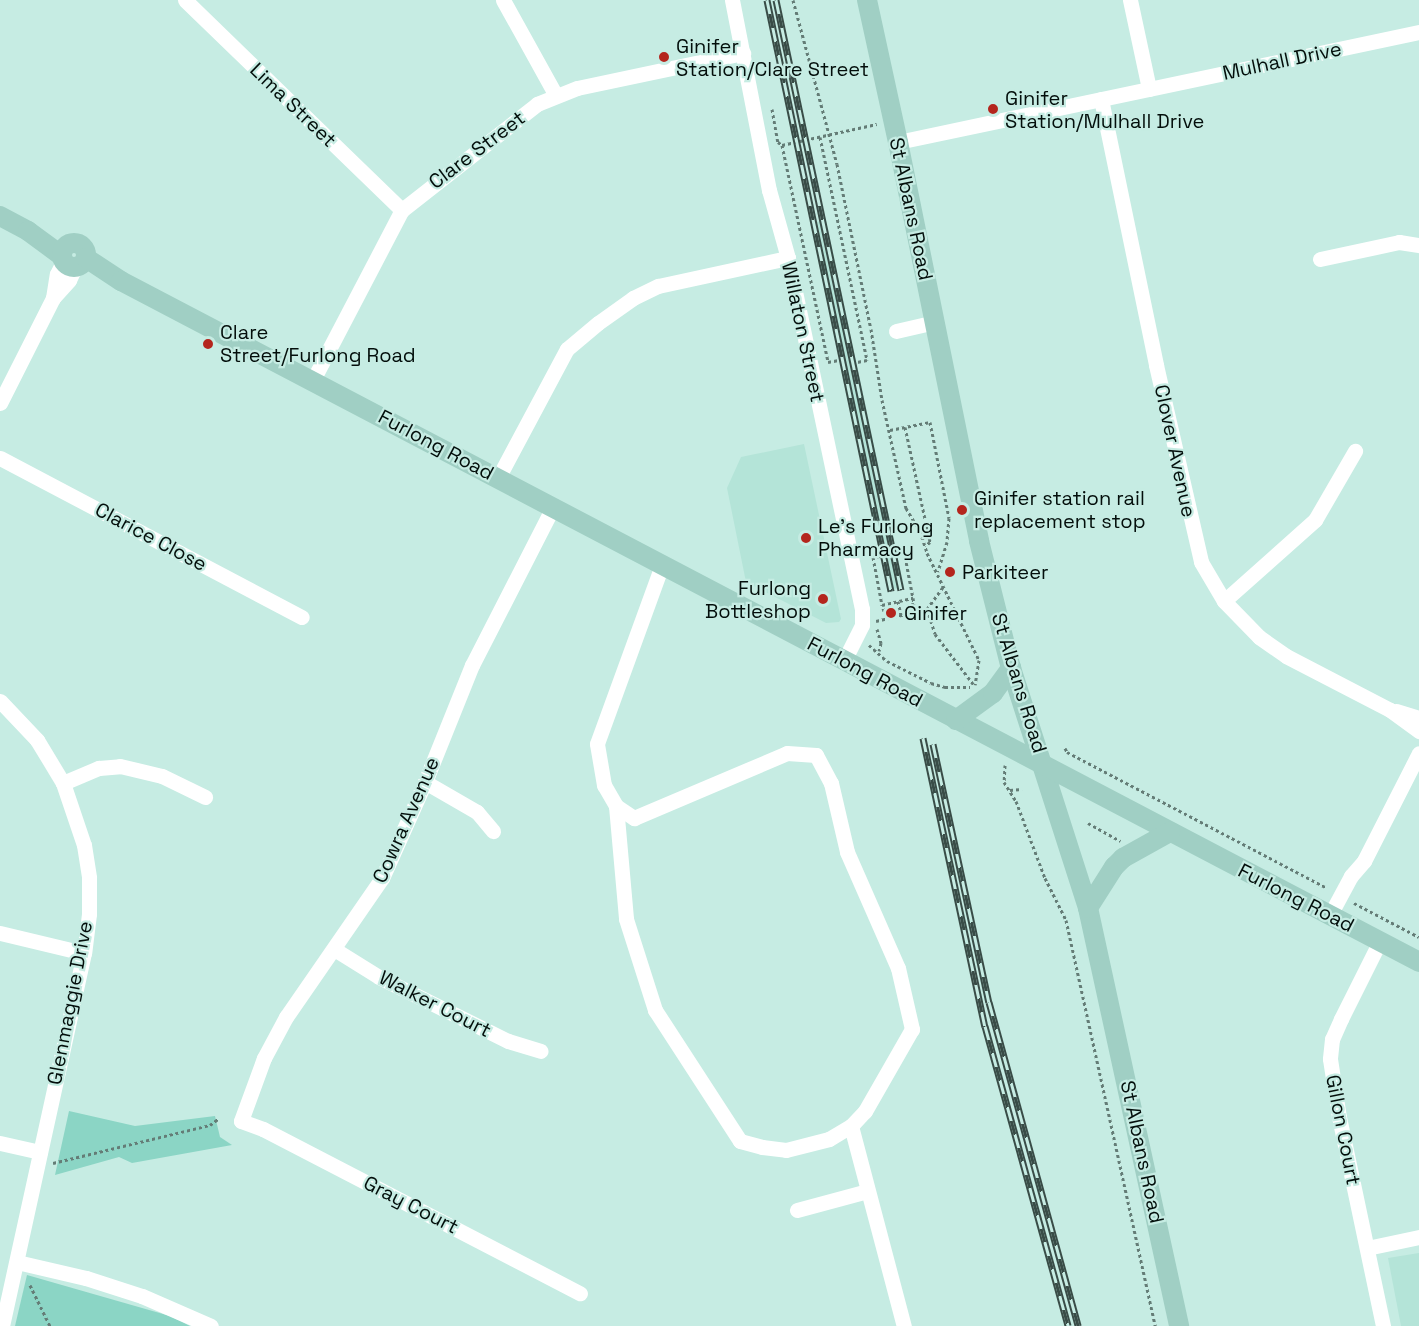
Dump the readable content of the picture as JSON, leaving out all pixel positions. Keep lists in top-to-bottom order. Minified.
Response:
{"streets":{"main road":["St Albans Road","Furlong Road"],"street":["Mulhall Drive","Lima Street","Clare Street","Willaton Street","Clover Avenue","Clarice Close","Cowra Avenue","Glenmaggie Drive","Walker Court","Gillon Court","Gray Court"]},"crossings":[["Mulhall Drive","St Albans Road"],["Mulhall Drive","Clover Avenue"],["Lima Street","Clare Street"],["Clare Street","Willaton Street"],["Clare Street","Furlong Road"],["St Albans Road","Furlong Road"],["Willaton Street","Furlong Road"],["Furlong Road","Cowra Avenue"],["Furlong Road","Gillon Court"],["Cowra Avenue","Walker Court"],["Cowra Avenue","Gray Court"]],"places":["Ginifer Station/Clare Street","Ginifer Station/Mulhall Drive","Clare Street/Furlong Road","Ginifer station rail replacement stop","Le’s Furlong Pharmacy","Parkiteer","Furlong Bottleshop","Ginifer"]}
